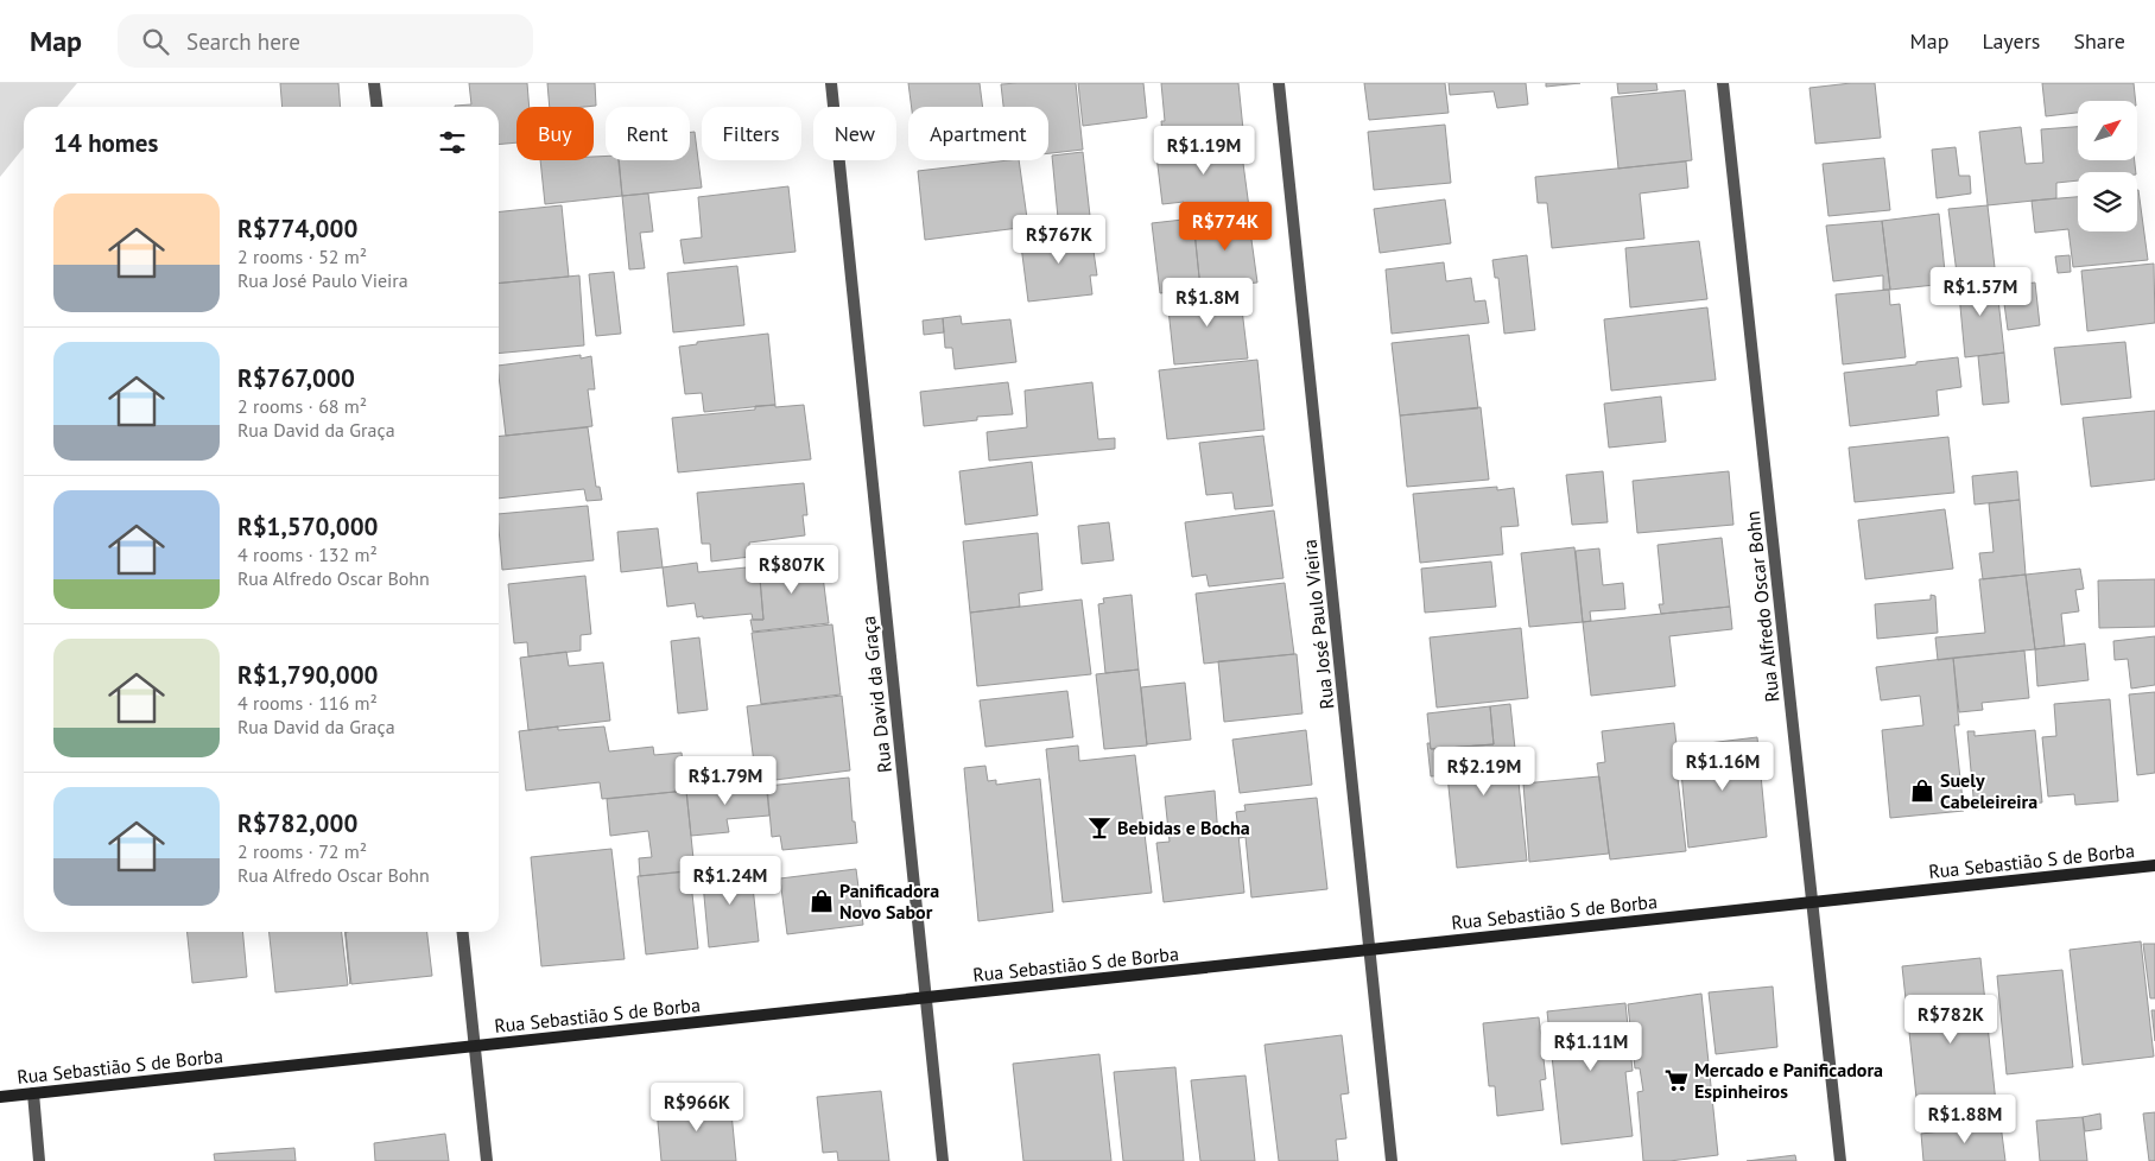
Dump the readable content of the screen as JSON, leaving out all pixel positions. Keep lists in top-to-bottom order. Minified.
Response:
{"streets":{"street":["Rua Alfredo Oscar Bohn","Rua José Paulo Vieira","Rua David da Graça","Rua Sebastião S de Borba"]},"crossings":[["Rua Alfredo Oscar Bohn","Rua Sebastião S de Borba"],["Rua José Paulo Vieira","Rua Sebastião S de Borba"],["Rua David da Graça","Rua Sebastião S de Borba"]],"places":{"shop":["Suely Cabeleireira","Panificadora Novo Sabor"],"bar":["Bebidas e Bocha"],"supermarket":["Mercado e Panificadora Espinheiros"]},"north":"top right","page":{"header":"Map","search":"Search here","nav":["Map","Layers","Share"],"chip":["Buy","Rent","Filters","New","Apartment"],"heading":"14 homes","price":["R$1.19M","R$774K","R$767K","R$1.57M","R$1.8M","R$807K","R$1.16M","R$2.19M","R$1.79M","R$1.24M","R$782K","R$1.11M","R$966K","R$1.88M"],"list":[{"name":"R$774,000","note":"2 rooms · 52 m² · Rua José Paulo Vieira"},{"name":"R$767,000","note":"2 rooms · 68 m² · Rua David da Graça"},{"name":"R$1,570,000","note":"4 rooms · 132 m² · Rua Alfredo Oscar Bohn"},{"name":"R$1,790,000","note":"4 rooms · 116 m² · Rua David da Graça"},{"name":"R$782,000","note":"2 rooms · 72 m² · Rua Alfredo Oscar Bohn"}]}}
